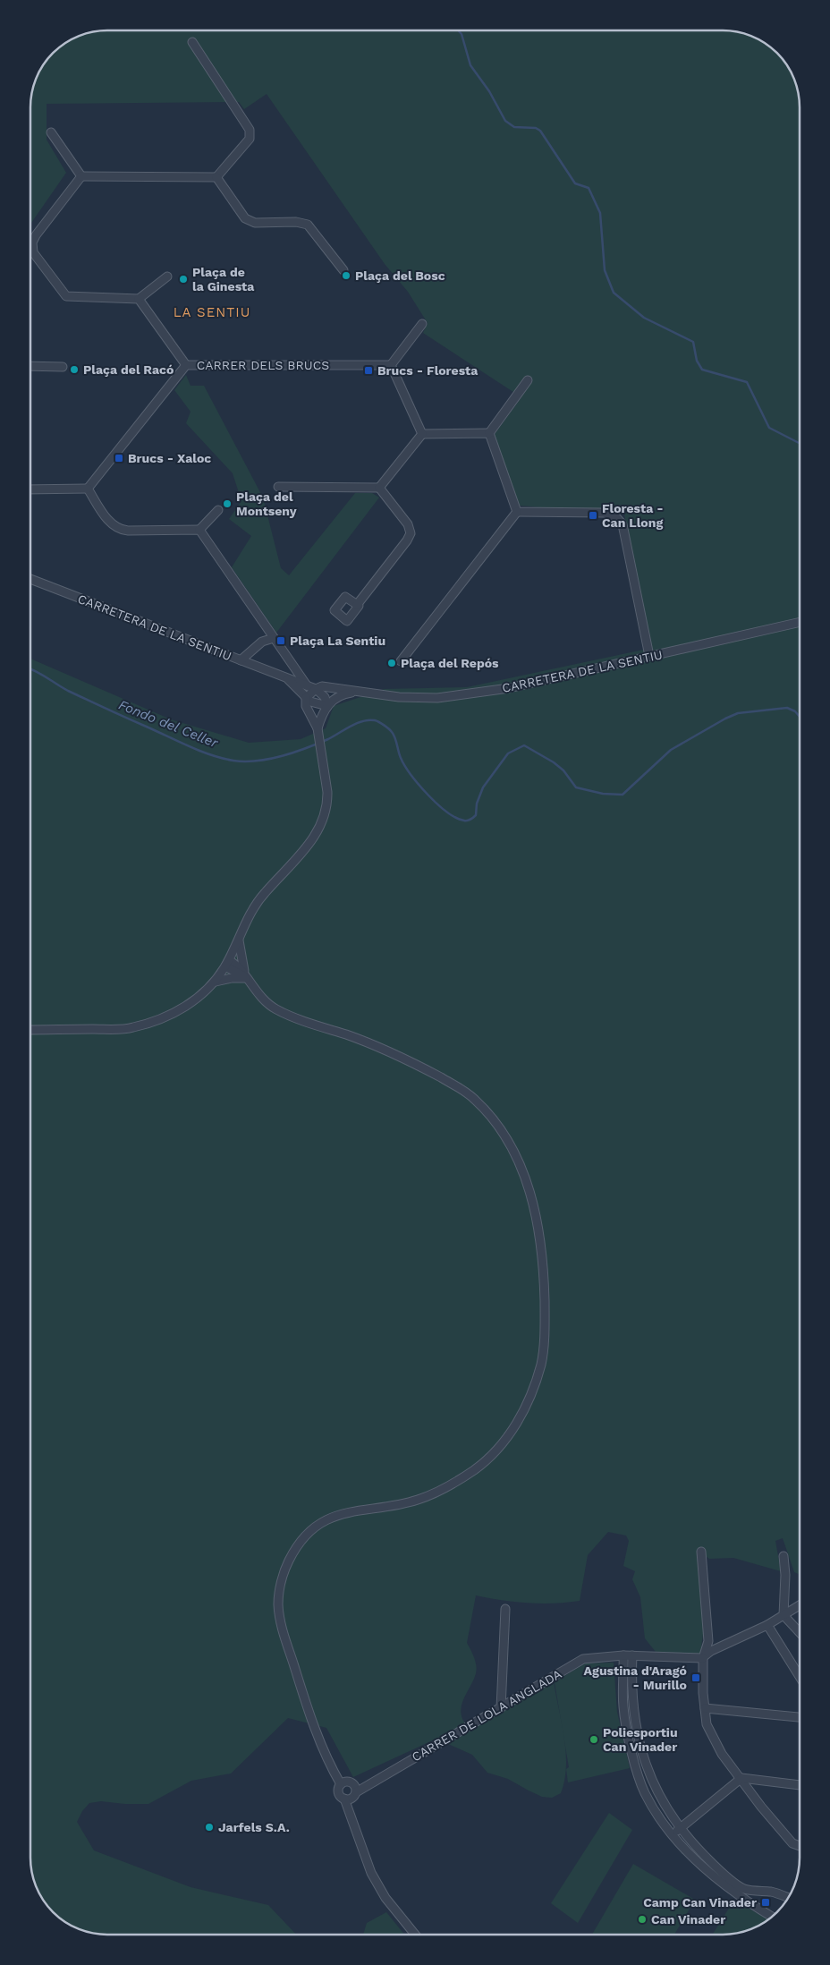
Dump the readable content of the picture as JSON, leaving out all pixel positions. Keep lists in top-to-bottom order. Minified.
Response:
{"streets":{"street":["CARRER DELS BRUCS","CARRETERA DE LA SENTIU","CARRER DE LOLA ANGLADA"]},"districts":["LA SENTIU"],"water":["Fondo del Celler"],"places":{"other":["Plaça del Bosc","Plaça de la Ginesta","Plaça del Racó","Plaça del Montseny","Plaça del Repós","Poliesportiu Can Vinader","Jarfels S.A.","Can Vinader"],"transit":["Brucs - Floresta","Brucs - Xaloc","Floresta - Can Llong","Plaça La Sentiu","Agustina d'Aragó - Murillo","Camp Can Vinader"]}}
